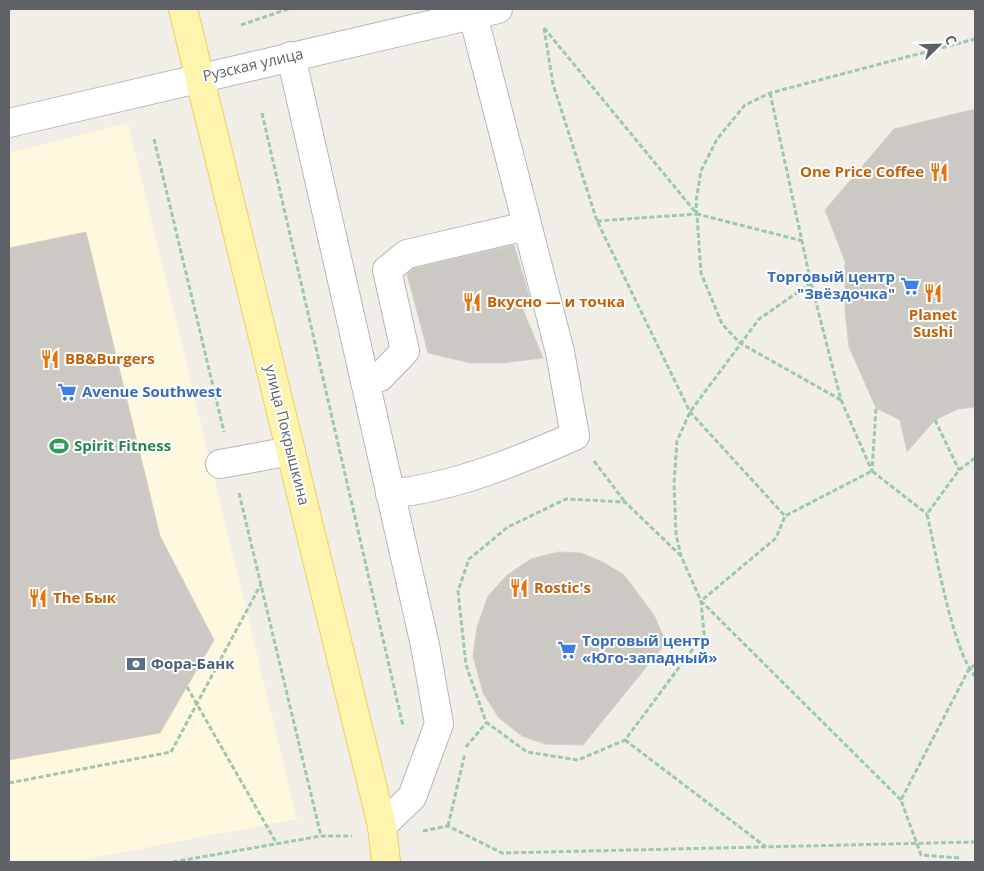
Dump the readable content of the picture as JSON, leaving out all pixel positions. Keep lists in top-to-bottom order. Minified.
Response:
{"streets":{"main road":["улица Покрышкина"],"street":["Рузская улица"]},"crossings":[["Рузская улица","улица Покрышкина"]],"places":{"restaurant":["One Price Coffee","Planet Sushi","Вкусно — и точка","BB&Burgers","Rostic's","The Бык"],"supermarket":["Торговый центр \"Звёздочка\"","Avenue Southwest","Торговый центр «Юго-западный»"],"sports":["Spirit Fitness"],"bank":["Фора-Банк"]},"north":"top right"}
